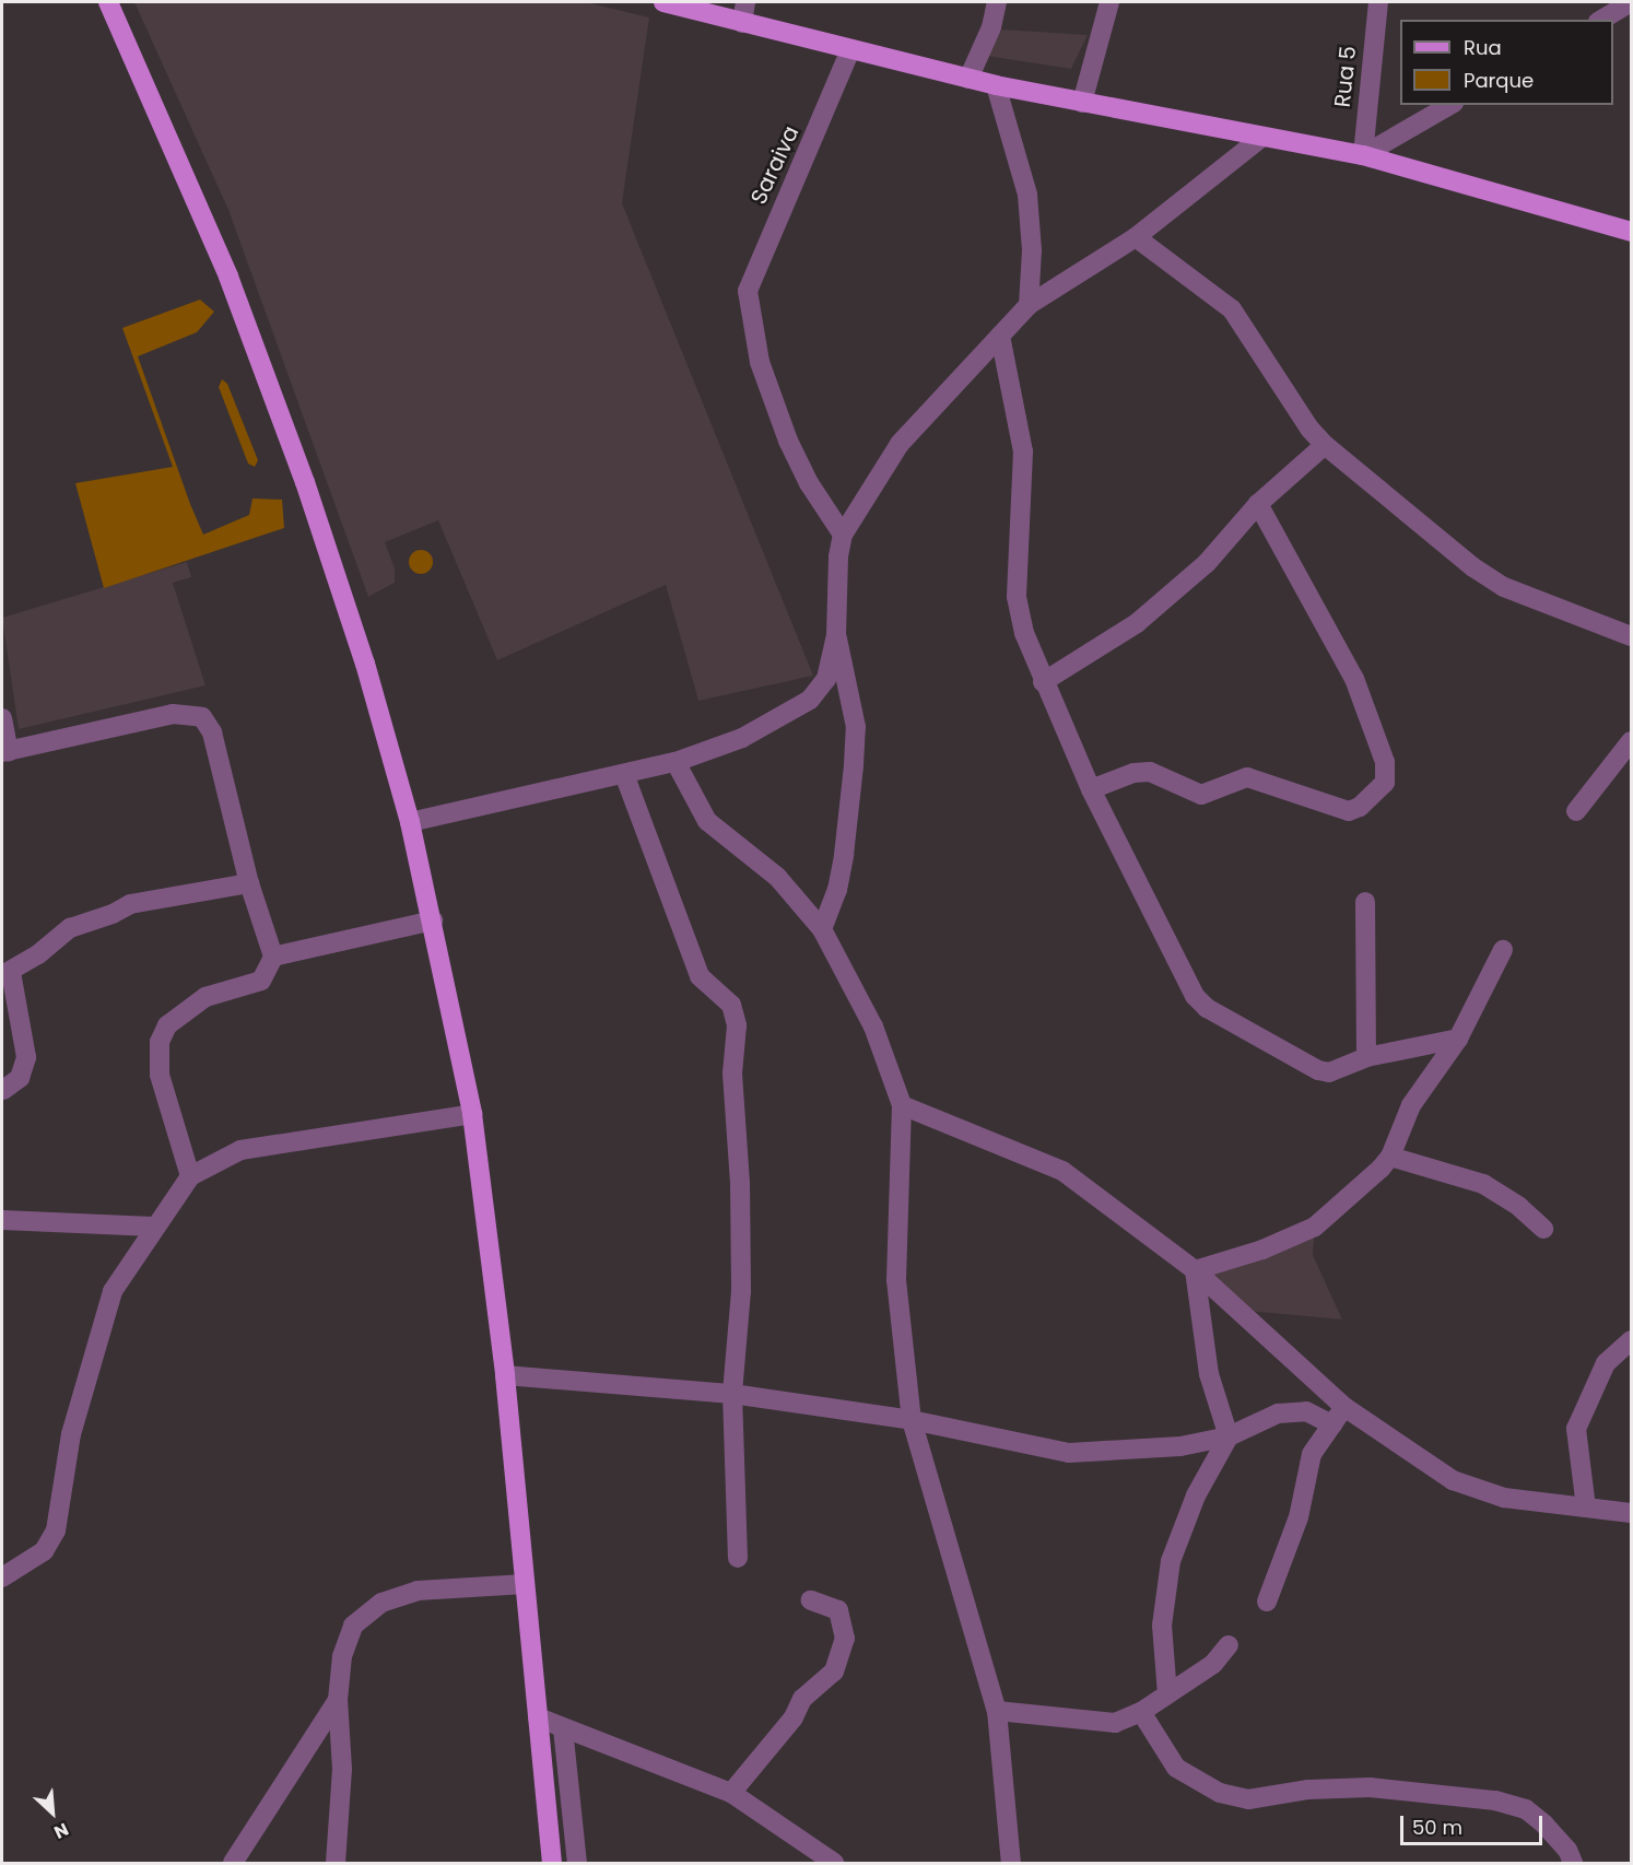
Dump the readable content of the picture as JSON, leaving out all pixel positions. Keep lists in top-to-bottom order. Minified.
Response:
{"streets":{"street":["Rua 5"]},"legend":["Rua","Parque"],"scale_bar":"50 m","north":"bottom right"}
